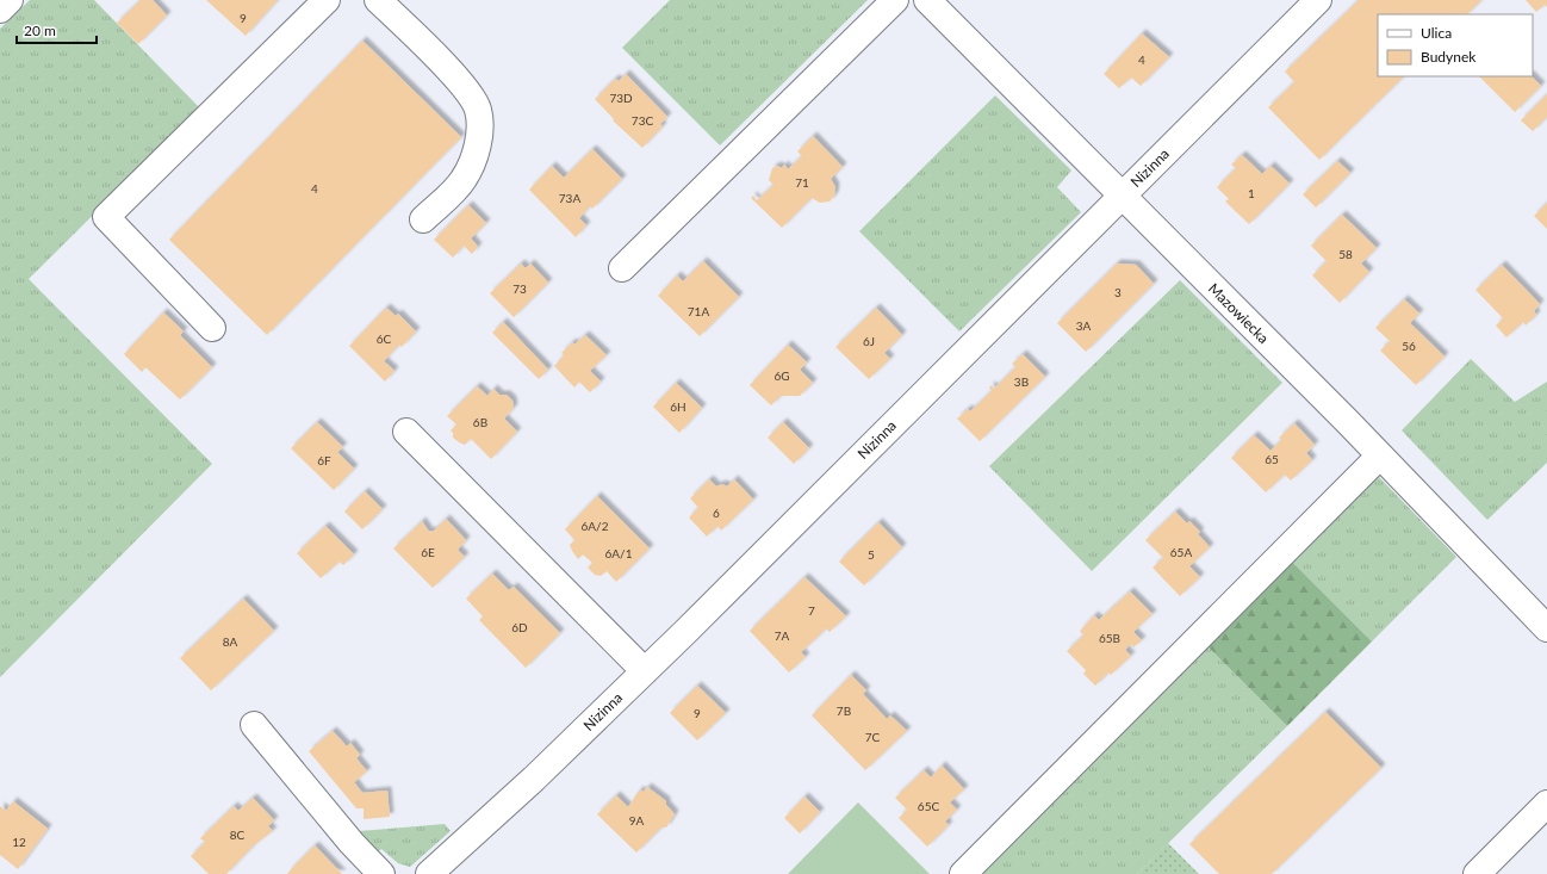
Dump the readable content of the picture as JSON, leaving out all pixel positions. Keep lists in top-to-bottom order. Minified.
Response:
{"streets":{"street":["Nizinna","Mazowiecka"]},"crossings":[["Nizinna","Mazowiecka"]],"house_numbers":["9","4","73D","73C","71","4","1","73A","58","73","3","71A","3A","6C","6J","56","6G","3B","6H","6B","65","6F","6","6A/2","6E","65A","6A/1","5","7","6D","7A","65B","8A","7B","9","7C","65C","9A","8C","12"],"legend":["Ulica","Budynek"],"scale_bar":"20 m"}
